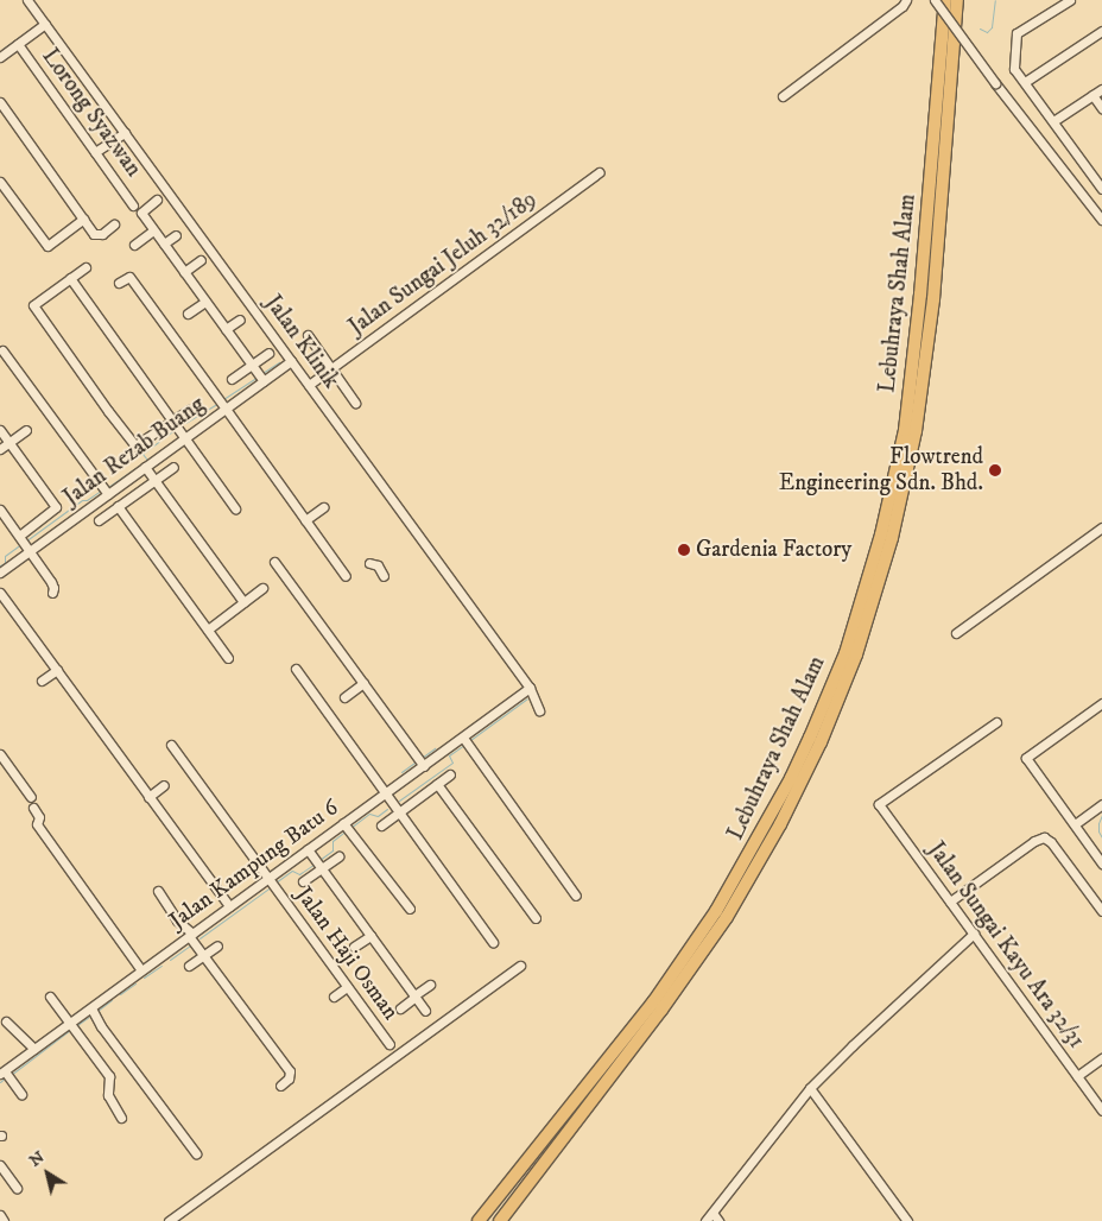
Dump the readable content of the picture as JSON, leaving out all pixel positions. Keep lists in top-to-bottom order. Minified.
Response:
{"streets":{"highway":["Lebuhraya Shah Alam"],"street":["Lorong Syazwan","Jalan Sungai Jeluh 32/189","Jalan Klinik","Jalan Rezab Buang","Jalan Kampung Batu 6","Jalan Sungai Kayu Ara 32/31","Jalan Haji Osman"]},"crossings":[["Jalan Sungai Jeluh 32/189","Jalan Klinik"],["Jalan Klinik","Jalan Rezab Buang"],["Jalan Klinik","Jalan Kampung Batu 6"],["Jalan Kampung Batu 6","Jalan Haji Osman"]],"places":["Flowtrend Engineering Sdn. Bhd.","Gardenia Factory"],"north":"top left"}
